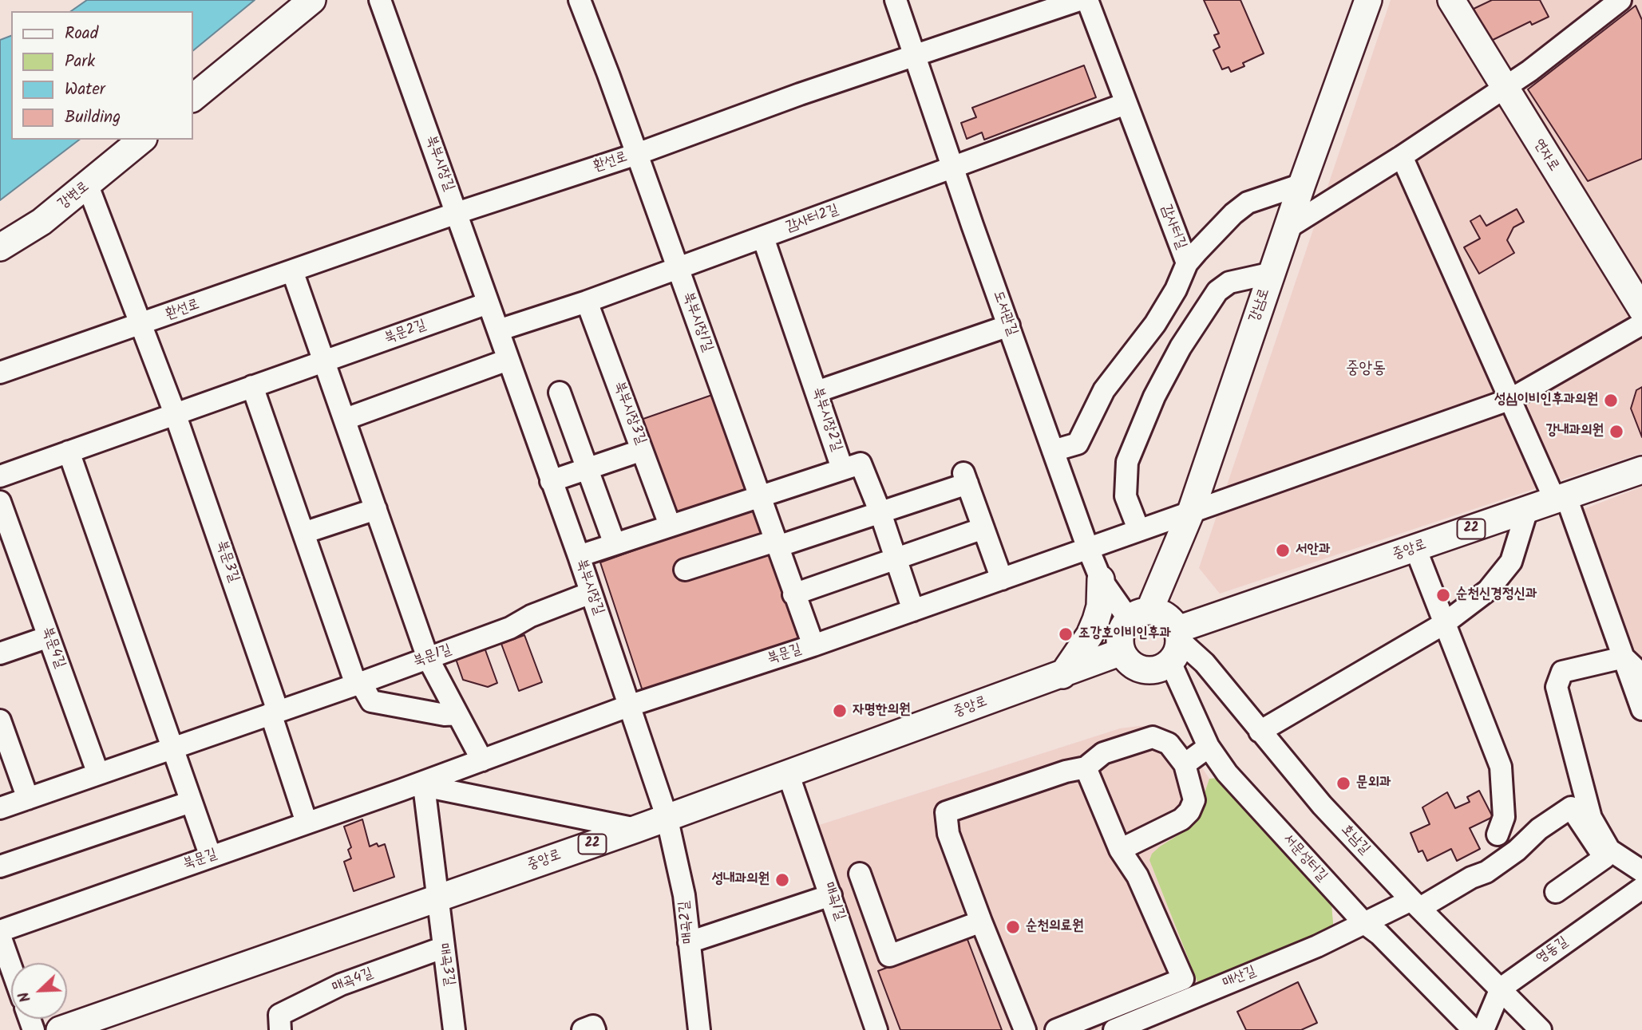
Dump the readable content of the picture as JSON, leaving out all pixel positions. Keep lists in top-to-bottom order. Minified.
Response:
{"streets":{"main road":["연자로","강변로","강남로","22","중앙로"],"street":["환선로","북부시장길","감사터2길","감사터길","도서관길","북부시장1길","북문2길","북부시장3길","북부시장2길","북문3길","북문4길","북문길","북문1길","호남길","서문성터길","매곡1길","매곡2길","영동길","매곡3길","매산길","매곡4길"]},"crossings":[["환선로","북부시장길"],["환선로","도서관길"],["환선로","북부시장1길"],["환선로","북문3길"],["북부시장길","감사터2길"],["북부시장길","북문2길"],["북부시장길","중앙로"],["북부시장길","북문길"],["북부시장길","북문1길"],["북부시장길","매곡2길"],["감사터2길","감사터길"],["감사터2길","도서관길"],["감사터2길","북부시장1길"],["감사터2길","북부시장3길"],["감사터2길","북부시장2길"],["감사터길","도서관길"],["강남로","도서관길"],["강남로","22"],["강남로","중앙로"],["강남로","북문길"],["강남로","호남길"],["강남로","서문성터길"],["도서관길","22"],["도서관길","중앙로"],["도서관길","북문길"],["도서관길","호남길"],["도서관길","서문성터길"],["북부시장1길","북문길"],["북문2길","북문3길"],["북부시장2길","북문길"],["22","중앙로"],["22","호남길"],["22","서문성터길"],["중앙로","북문길"],["중앙로","호남길"],["중앙로","서문성터길"],["중앙로","매곡1길"],["중앙로","매곡2길"],["중앙로","매곡3길"],["북문3길","북문1길"],["북문4길","북문1길"],["북문길","매곡3길"],["호남길","서문성터길"],["호남길","영동길"],["호남길","매산길"],["서문성터길","매산길"],["매곡3길","매곡4길"]],"districts":["중앙동"],"places":["성심이비인후과의원","강내과의원","서안과","순천신경정신과","조강호이비인후과","자명한의원","문외과","성내과의원","순천의료원"],"legend":["Road","Park","Water","Building"],"north":"bottom left"}
